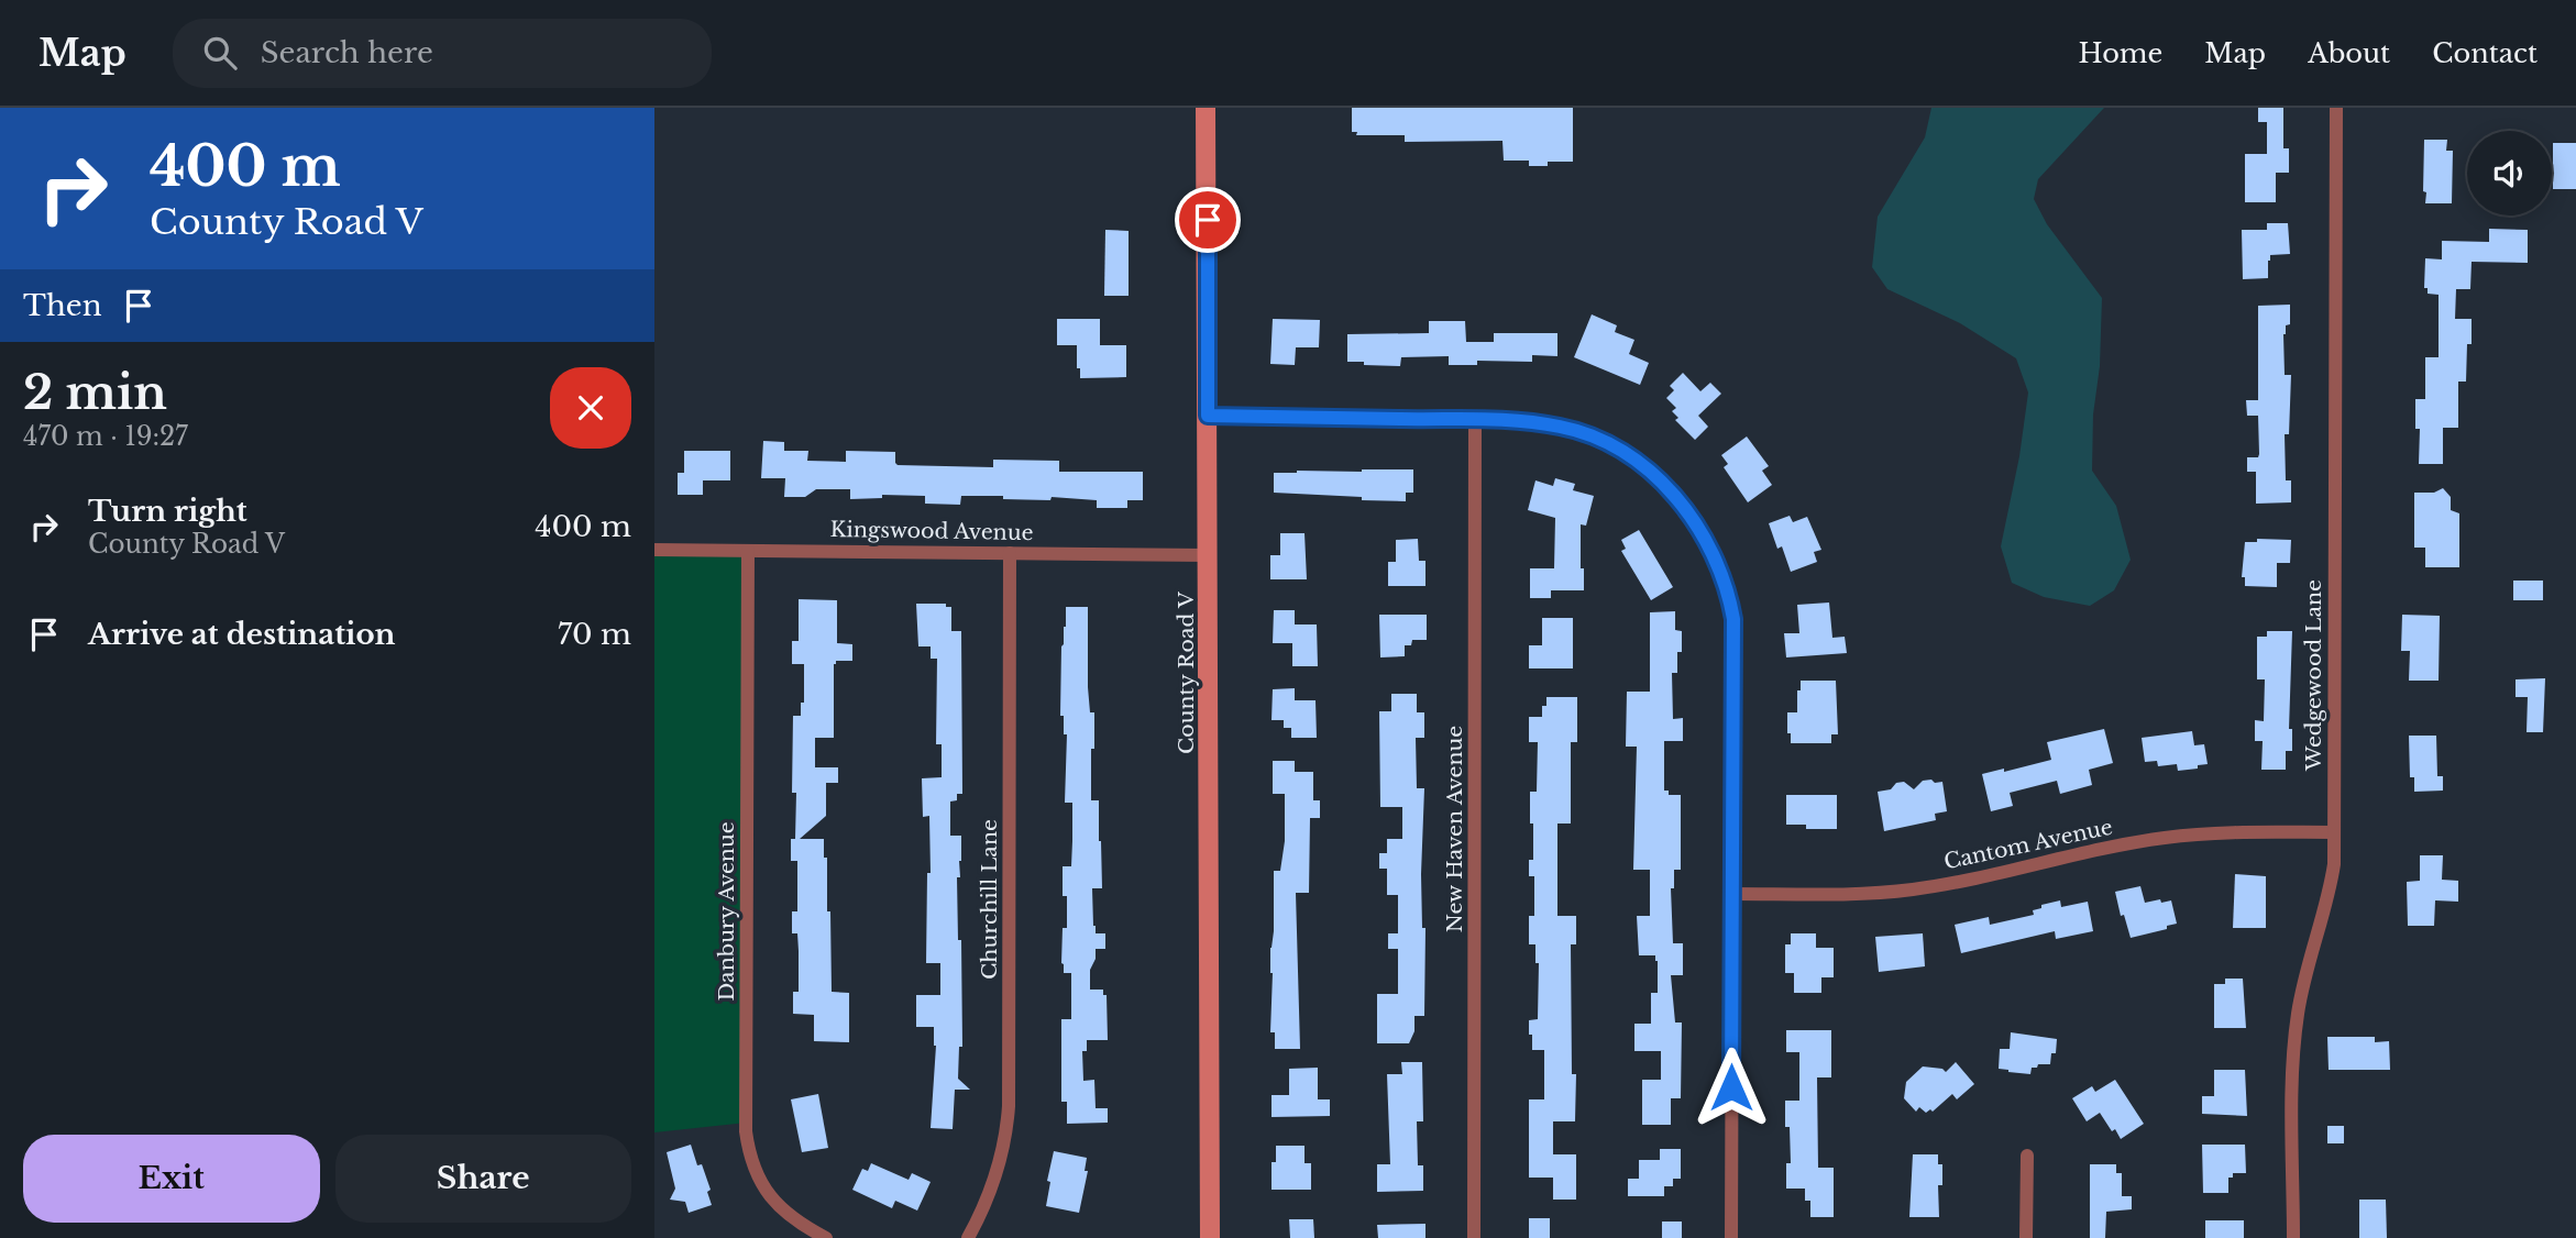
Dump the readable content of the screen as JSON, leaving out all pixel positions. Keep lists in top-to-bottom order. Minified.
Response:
{"streets":{"main road":["County Road V"],"street":["Kingswood Avenue","Wedgewood Lane","New Haven Avenue","Cantom Avenue","Churchill Lane","Danbury Avenue"]},"crossings":[["Kingswood Avenue","County Road V"],["Kingswood Avenue","Churchill Lane"],["Kingswood Avenue","Danbury Avenue"],["Wedgewood Lane","Cantom Avenue"]],"page":{"header":"Map","search":"Search here","nav":["Home","Map","About","Contact"],"turn":["400 m","County Road V"],"then":"Then","heading":["2 min","470 m · 19:27"],"list":[{"name":"Turn right","note":"County Road V","value":"400 m"},{"name":"Arrive at destination","value":"70 m"}],"buttons":["Exit","Share"]}}
